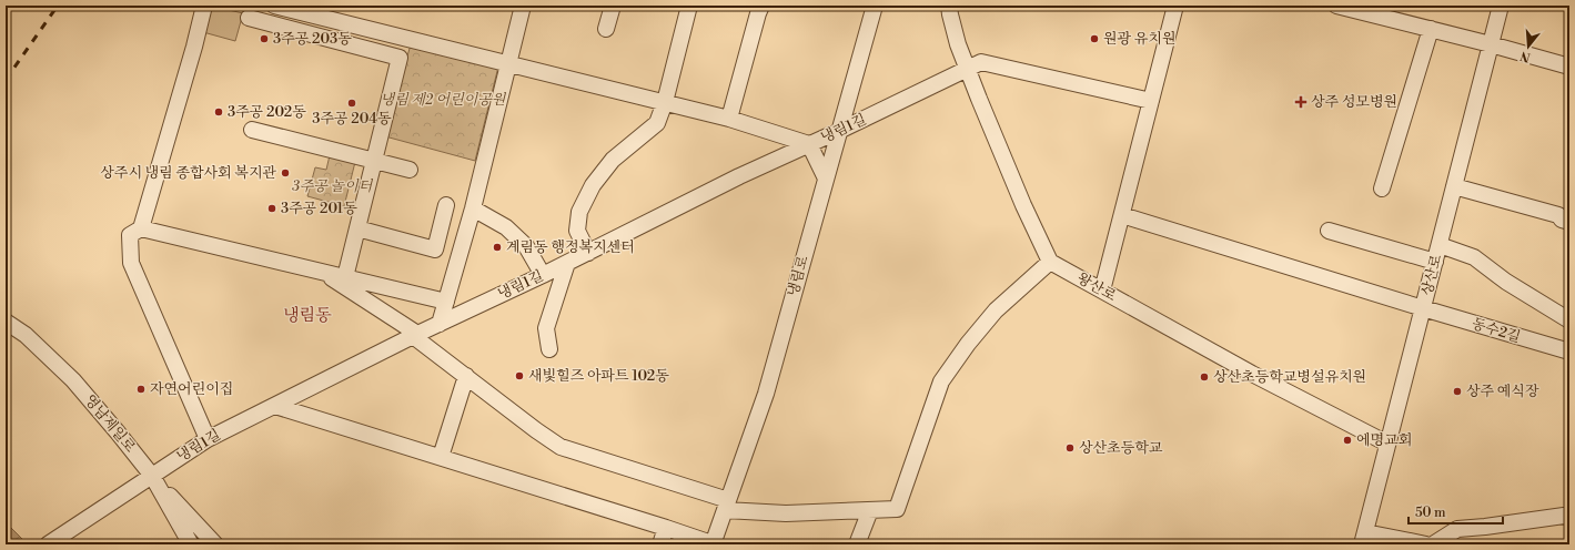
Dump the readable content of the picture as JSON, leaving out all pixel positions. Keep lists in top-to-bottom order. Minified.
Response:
{"streets":{"street":["냉림1길","상산로","냉림로","왕산로","동수2길","영남제일로"]},"crossings":[["냉림1길","냉림로"],["냉림1길","영남제일로"],["상산로","왕산로"],["상산로","동수2길"]],"districts":["냉림동"],"parks":["냉림 제2 어린이공원","3주공 놀이터"],"places":{"other":["3주공 203동","원광 유치원","3주공 204동","3주공 202동","상주시 냉림 종합사회 복지관","3주공 201동","계림동 행정복지센터","새빛힐즈 아파트 102동","상산초등학교병설유치원","자연어린이집","상주 예식장","에명교회","상산초등학교"],"health":["상주 성모병원"]},"scale_bar":"50 m","north":"bottom"}
